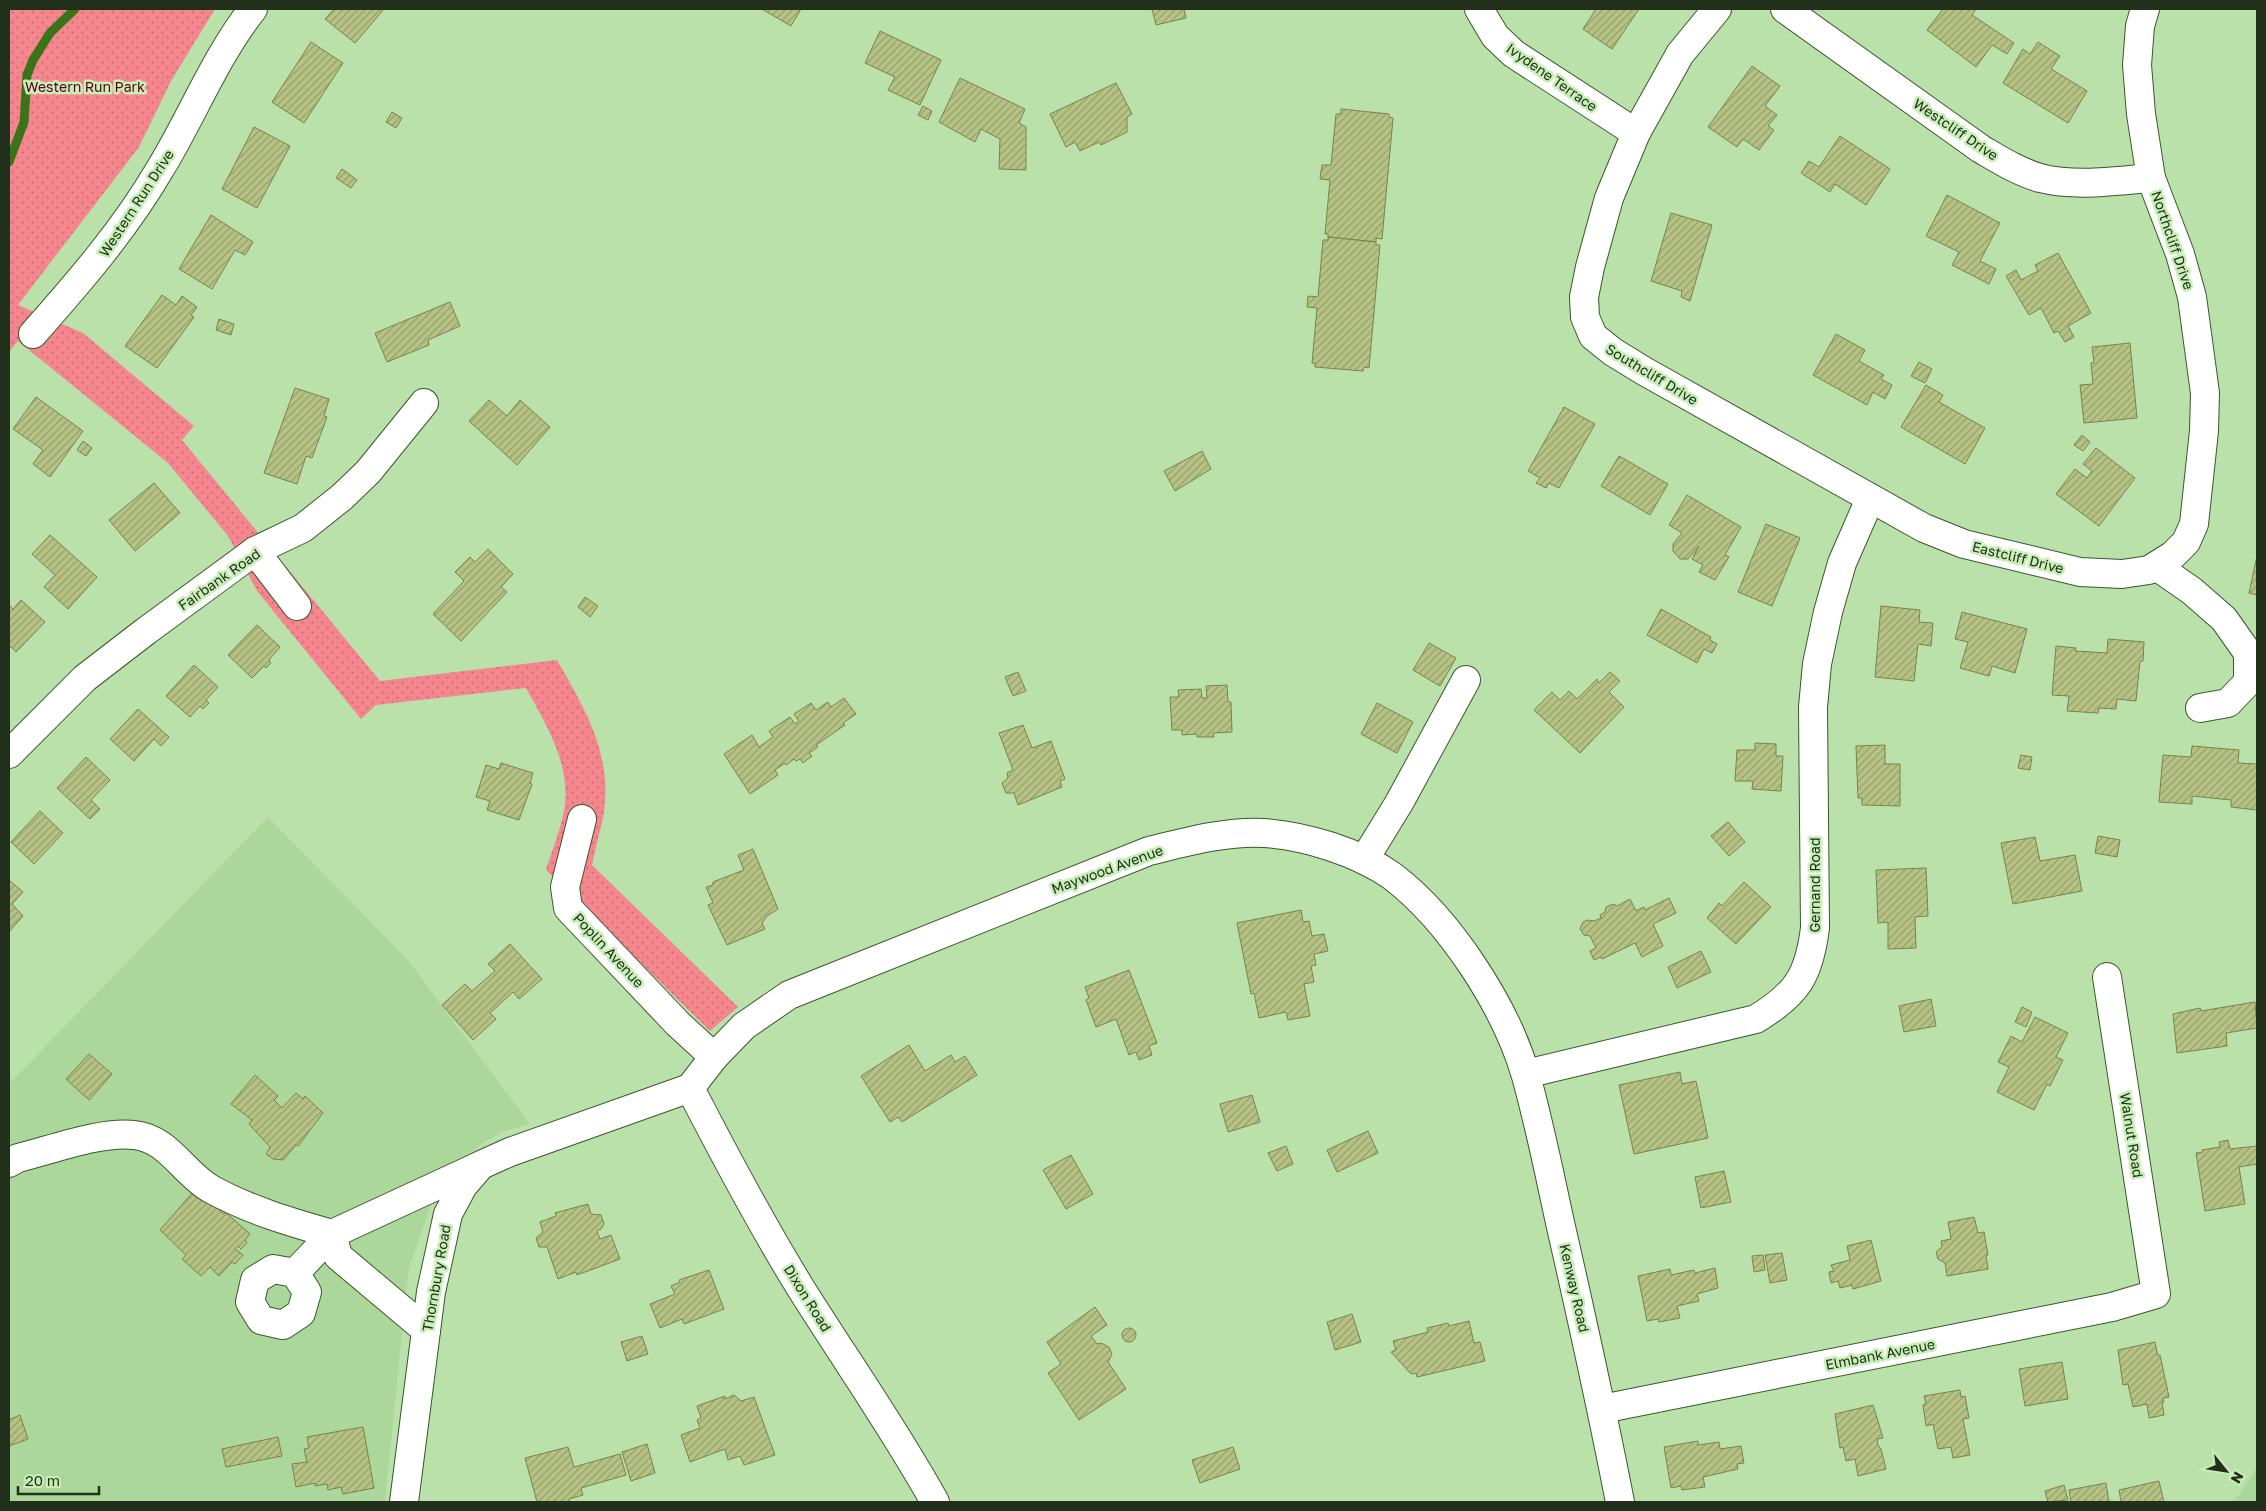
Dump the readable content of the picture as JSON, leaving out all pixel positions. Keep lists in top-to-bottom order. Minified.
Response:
{"streets":{"street":["Ivydene Terrace","Westcliff Drive","Western Run Drive","Northcliff Drive","Southcliff Drive","Eastcliff Drive","Fairbank Road","Maywood Avenue","Gernand Road","Poplin Avenue","Walnut Road","Thornbury Road","Kenway Road","Dixon Road","Elmbank Avenue"]},"crossings":[["Ivydene Terrace","Southcliff Drive"],["Westcliff Drive","Northcliff Drive"],["Northcliff Drive","Eastcliff Drive"],["Southcliff Drive","Eastcliff Drive"],["Southcliff Drive","Gernand Road"],["Eastcliff Drive","Gernand Road"],["Maywood Avenue","Gernand Road"],["Maywood Avenue","Poplin Avenue"],["Maywood Avenue","Thornbury Road"],["Maywood Avenue","Kenway Road"],["Maywood Avenue","Dixon Road"],["Gernand Road","Kenway Road"],["Walnut Road","Elmbank Avenue"],["Thornbury Road","Dixon Road"],["Kenway Road","Elmbank Avenue"]],"parks":["Western Run Park"],"scale_bar":"20 m","north":"bottom right"}
